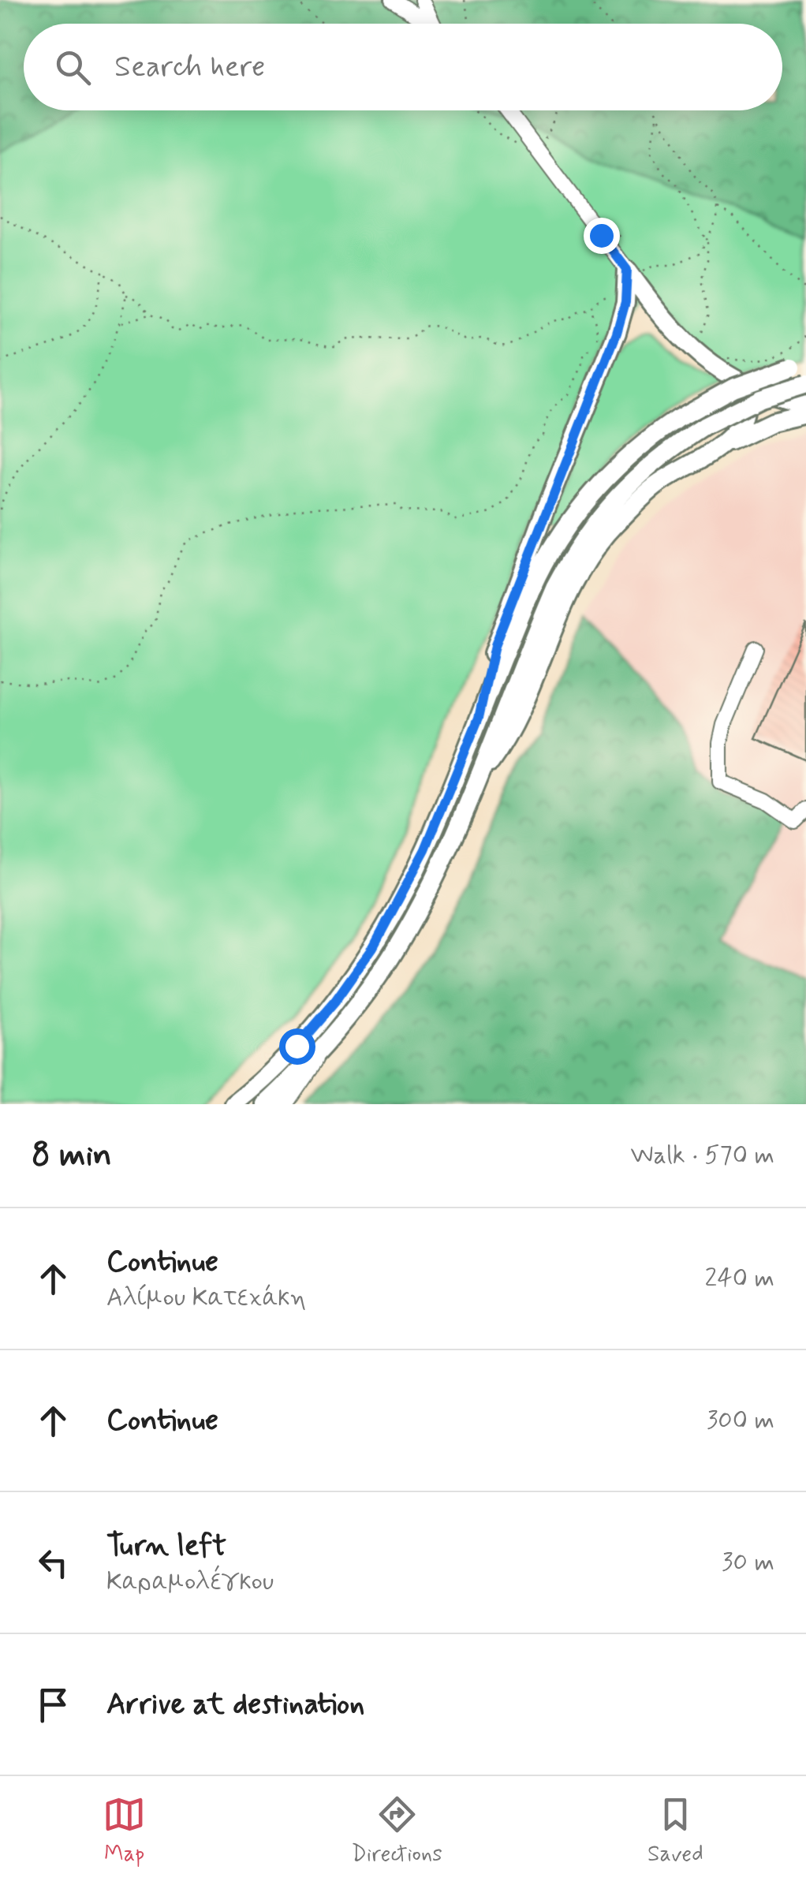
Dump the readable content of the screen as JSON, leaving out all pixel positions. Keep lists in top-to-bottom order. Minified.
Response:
{"page":{"search":"Search here","heading":["8 min","Walk · 570 m"],"list":[["Continue","Αλίμου Κατεχάκη","240 m"],["Continue","300 m"],["Turn left","Καραμολέγκου","30 m"],"Arrive at destination"],"nav":["Map","Directions","Saved"]}}
